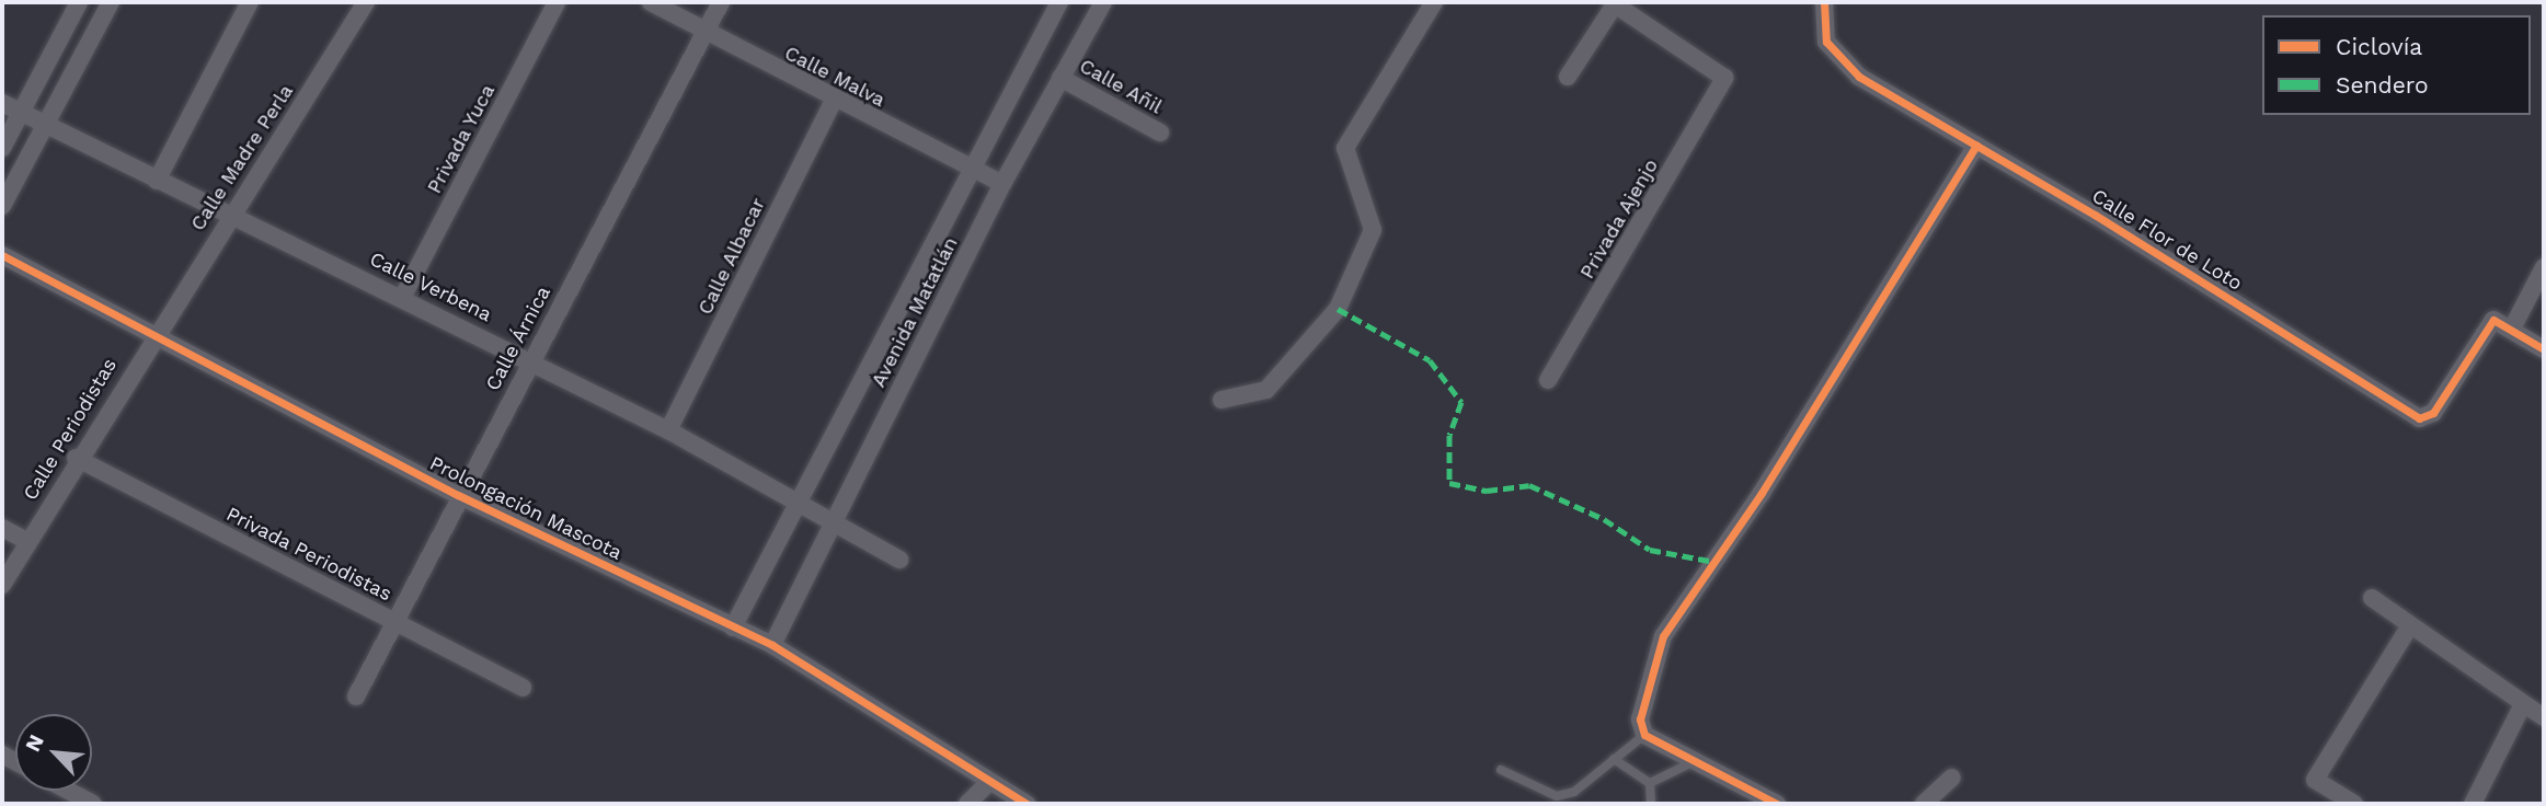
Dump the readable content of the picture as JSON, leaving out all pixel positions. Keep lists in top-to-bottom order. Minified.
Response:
{"streets":{"street":["Calle Malva","Calle Añil","Privada Yuca","Calle Madre Perla","Privada Ajenjo","Calle Flor de Loto","Calle Albacar","Calle Verbena","Avenida Matatlán","Calle Árnica","Calle Periodistas","Prolongación Mascota","Privada Periodistas"]},"crossings":[["Calle Malva","Calle Albacar"],["Calle Malva","Avenida Matatlán"],["Calle Malva","Calle Árnica"],["Calle Añil","Avenida Matatlán"],["Privada Yuca","Calle Verbena"],["Calle Madre Perla","Calle Verbena"],["Calle Madre Perla","Calle Periodistas"],["Calle Madre Perla","Prolongación Mascota"],["Calle Albacar","Calle Verbena"],["Calle Verbena","Avenida Matatlán"],["Calle Verbena","Calle Árnica"],["Avenida Matatlán","Prolongación Mascota"],["Calle Árnica","Prolongación Mascota"],["Calle Árnica","Privada Periodistas"],["Calle Periodistas","Prolongación Mascota"],["Calle Periodistas","Privada Periodistas"]],"legend":["Ciclovía","Sendero"],"north":"top left"}
